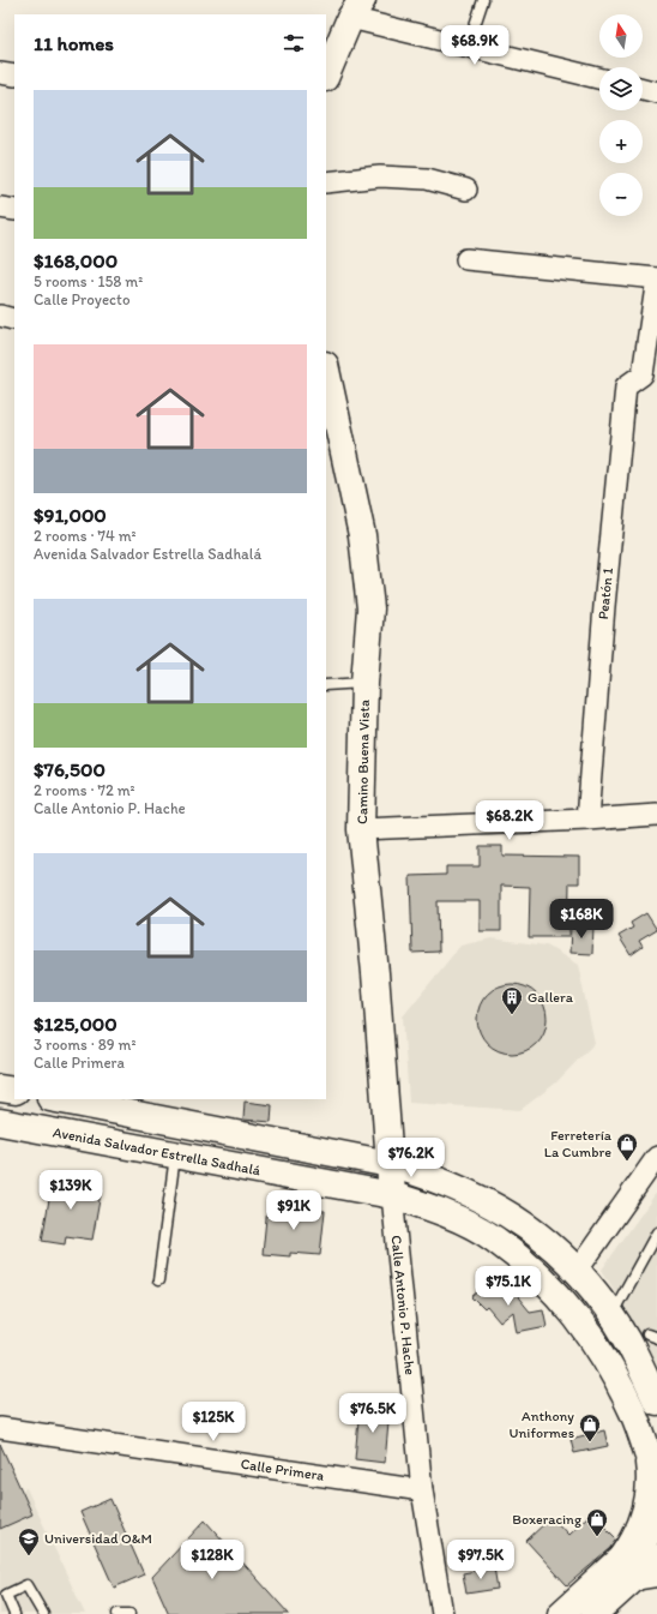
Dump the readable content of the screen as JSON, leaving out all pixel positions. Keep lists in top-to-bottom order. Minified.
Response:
{"streets":{"main road":["Camino Buena Vista","Avenida Salvador Estrella Sadhalá"],"street":["Peatón 1","Calle Antonio P. Hache","Calle Primera"]},"crossings":[["Camino Buena Vista","Avenida Salvador Estrella Sadhalá"],["Camino Buena Vista","Calle Antonio P. Hache"],["Avenida Salvador Estrella Sadhalá","Calle Antonio P. Hache"],["Calle Antonio P. Hache","Calle Primera"]],"places":{"building":["Gallera"],"shop":["Ferretería La Cumbre","Anthony Uniformes","Boxeracing"],"school or university":["Universidad O&M"]},"north":"top","page":{"map_buttons":["+","−"],"heading":"11 homes","price":["$68.9K","$68.2K","$168K","$76.2K","$139K","$91K","$75.1K","$76.5K","$125K","$128K","$97.5K"],"list":[{"name":"$168,000","note":"5 rooms · 158 m² · Calle Proyecto"},{"name":"$91,000","note":"2 rooms · 74 m² · Avenida Salvador Estrella Sadhalá"},{"name":"$76,500","note":"2 rooms · 72 m² · Calle Antonio P. Hache"},{"name":"$125,000","note":"3 rooms · 89 m² · Calle Primera"}]}}
